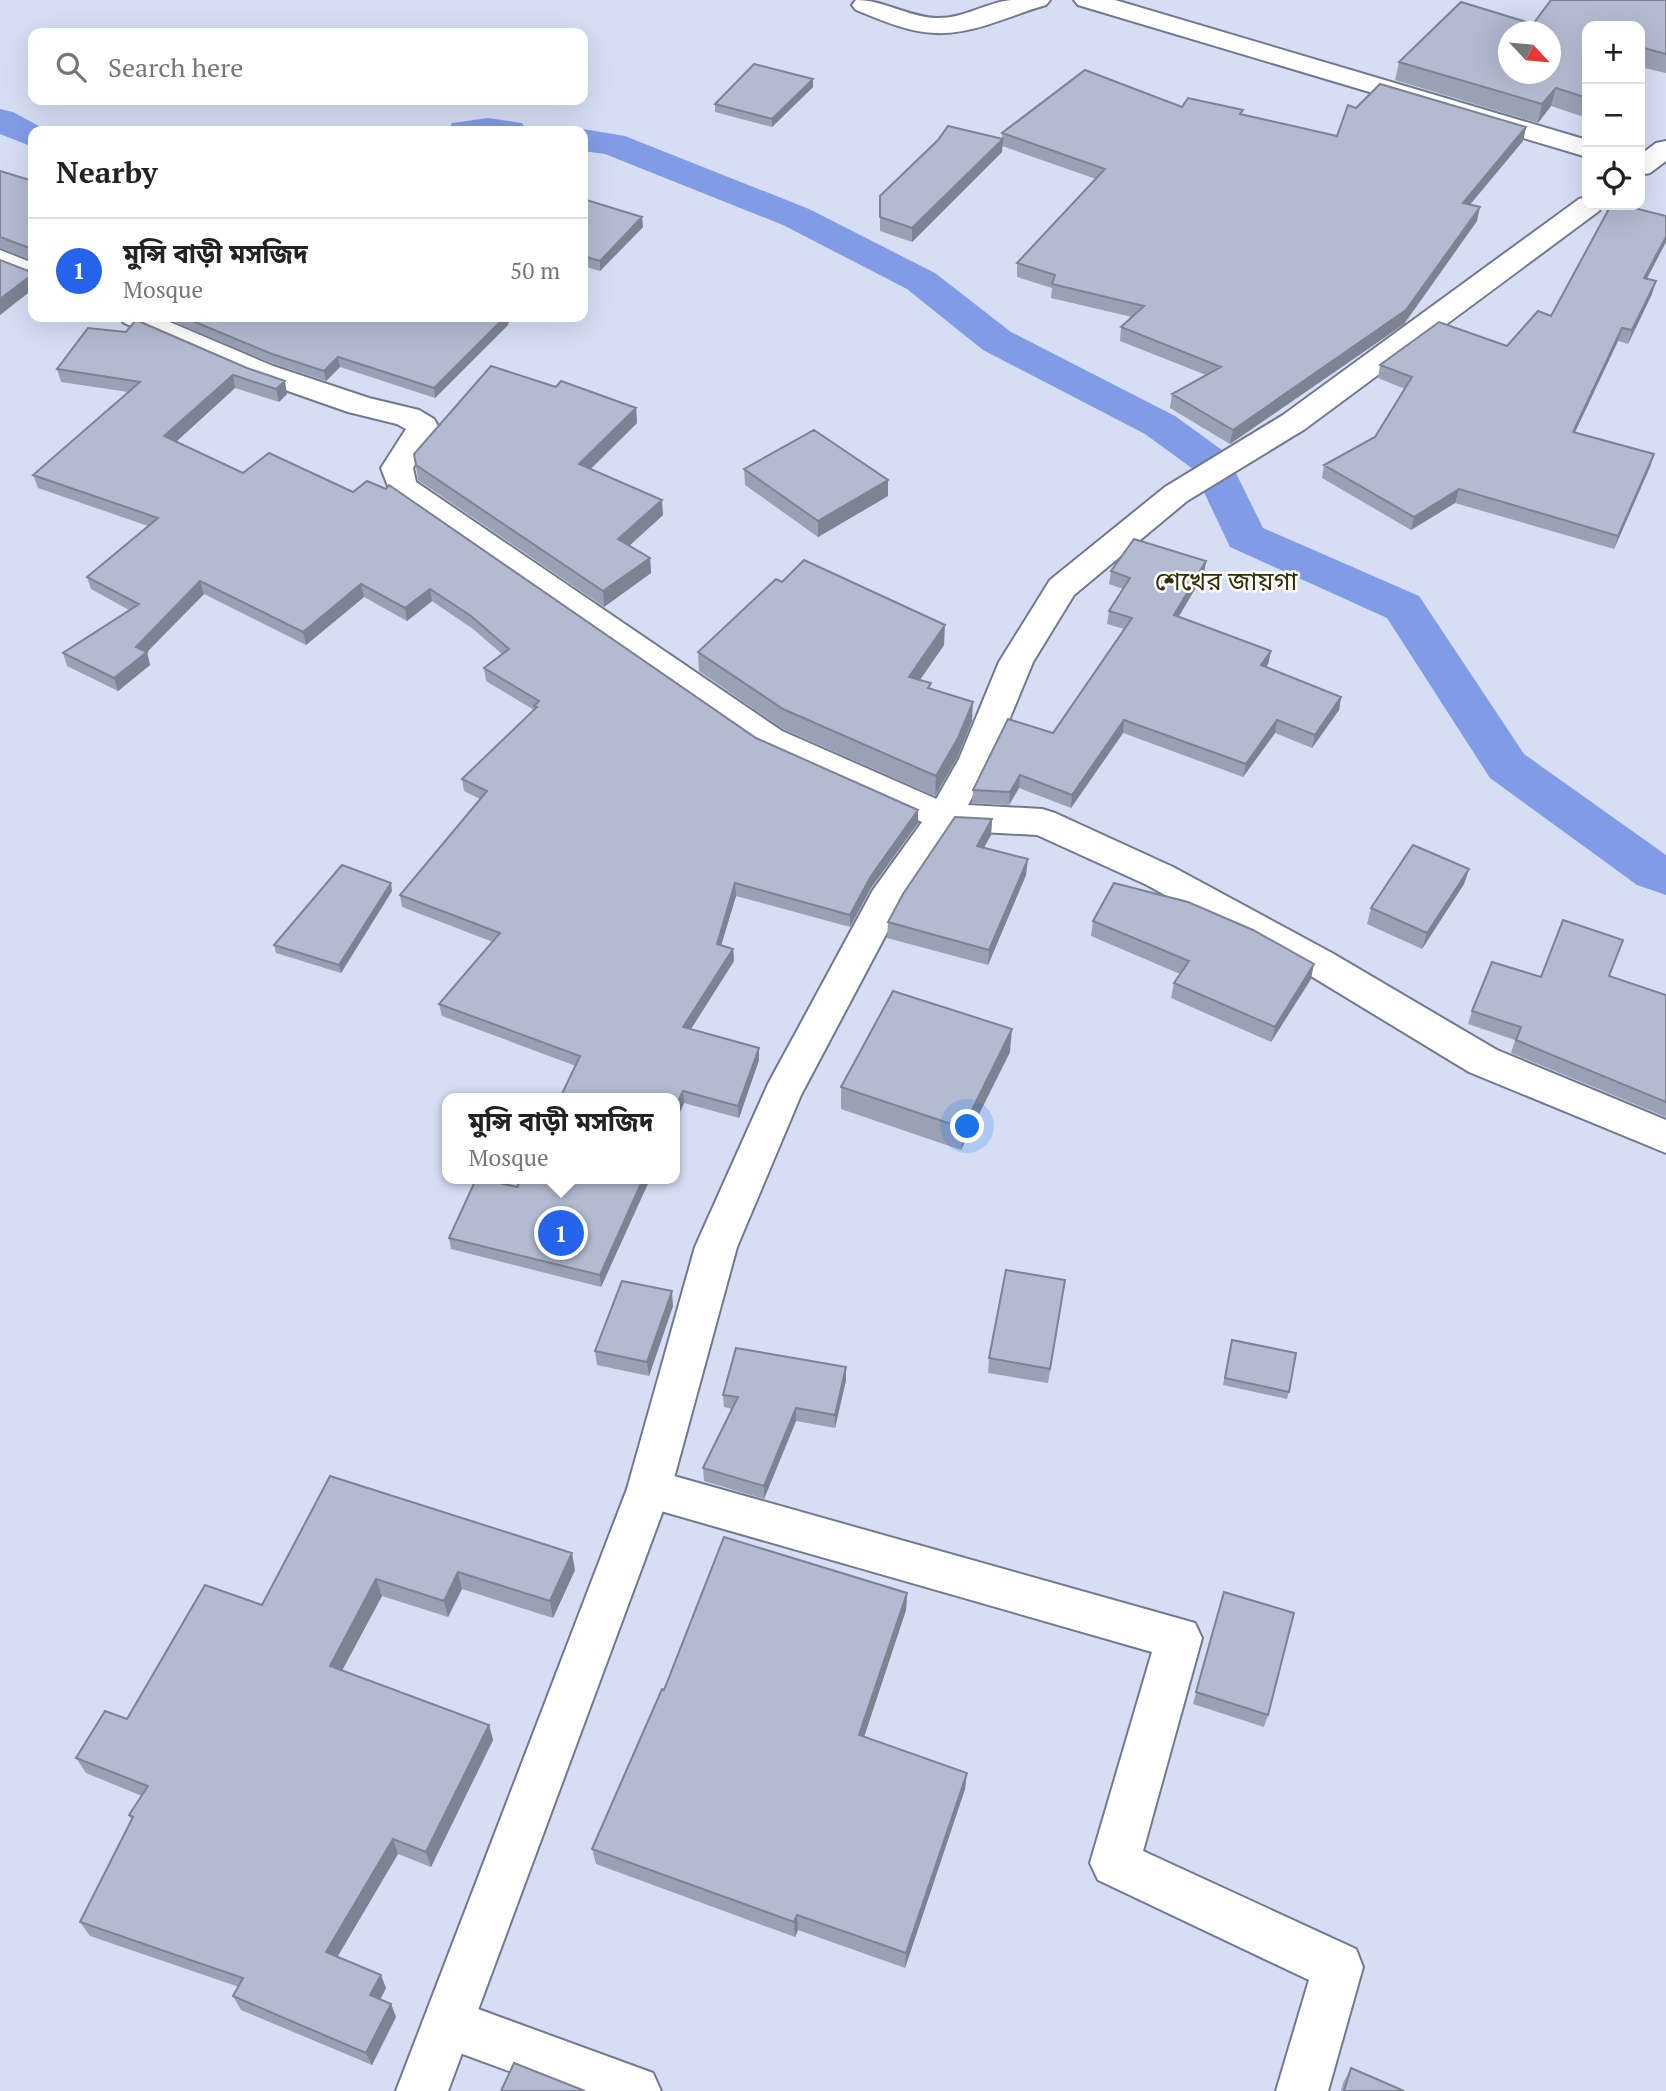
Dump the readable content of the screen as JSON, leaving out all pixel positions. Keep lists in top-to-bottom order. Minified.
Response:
{"districts":["শেখের জায়গা"],"north":"bottom right","page":{"map_buttons":["+","−"],"search":"Search here","heading":"Nearby","list":[{"mark":"1","name":"মুন্সি বাড়ী মসজিদ","note":"Mosque","value":"50 m"}],"popup":["মুন্সি বাড়ী মসজিদ","Mosque"],"pins":"1"}}
